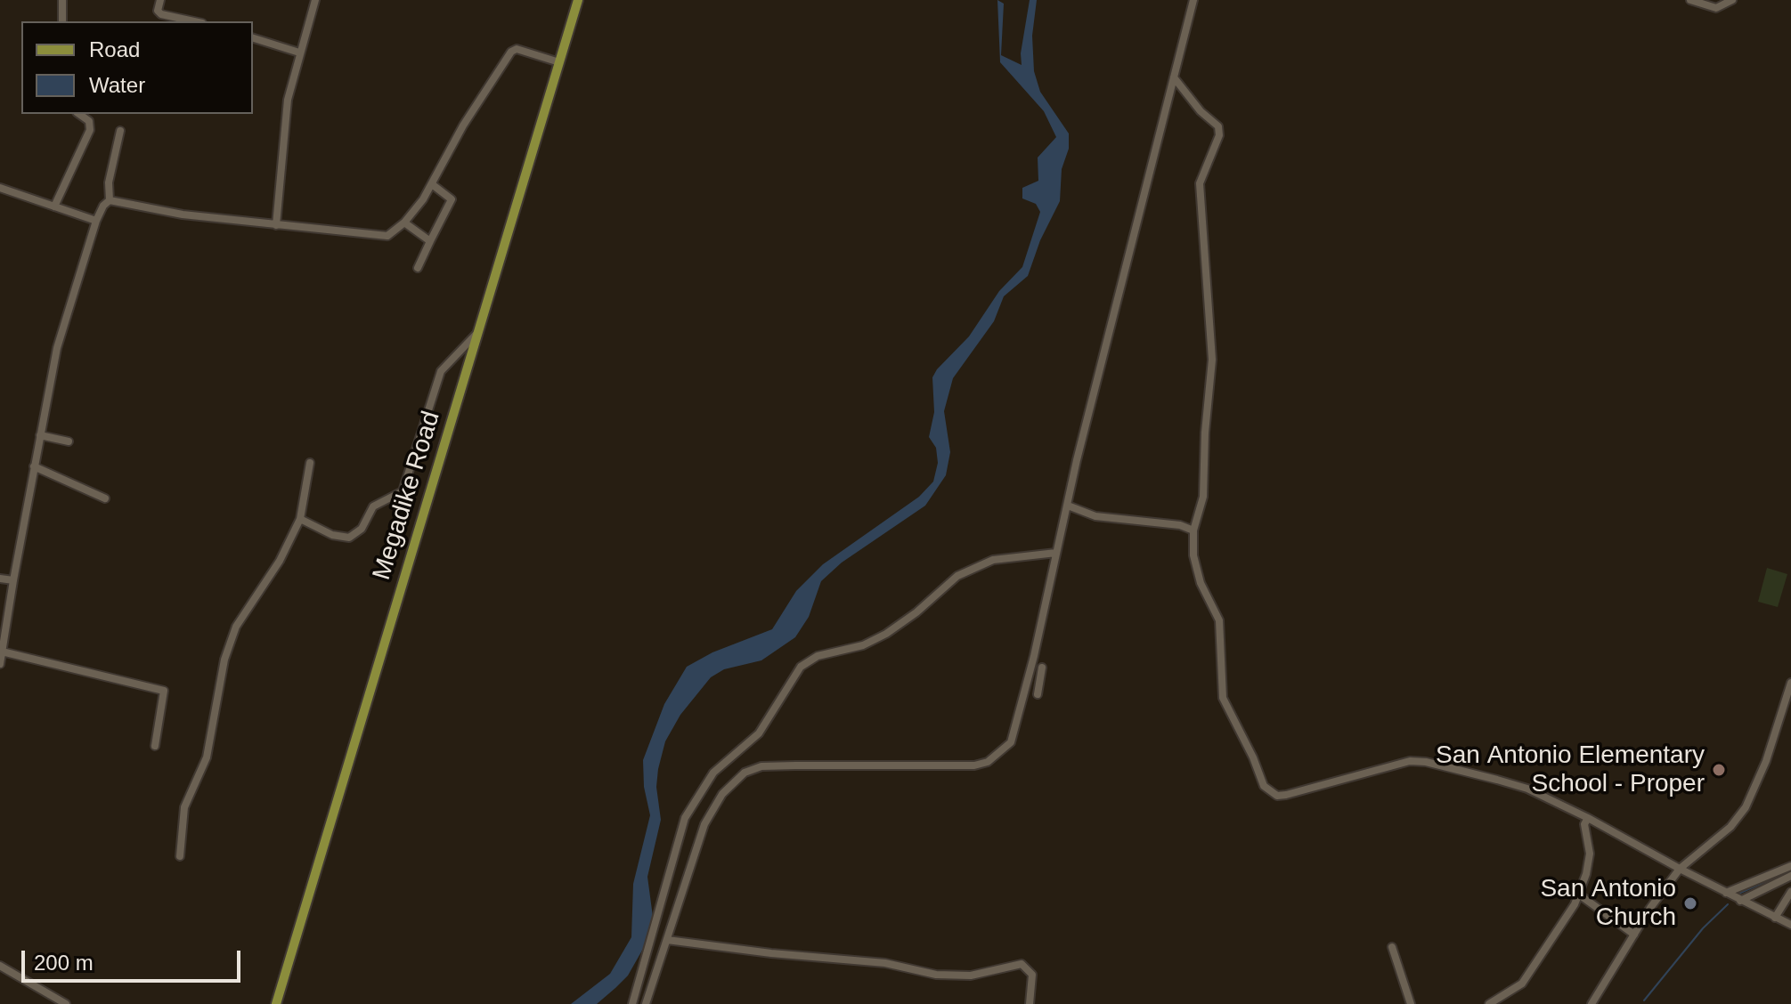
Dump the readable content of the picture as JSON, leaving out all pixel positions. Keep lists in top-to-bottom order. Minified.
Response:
{"streets":{"main road":["Megadike Road"]},"places":["San Antonio Elementary School - Proper","San Antonio Church"],"legend":["Road","Water"],"scale_bar":"200 m"}
